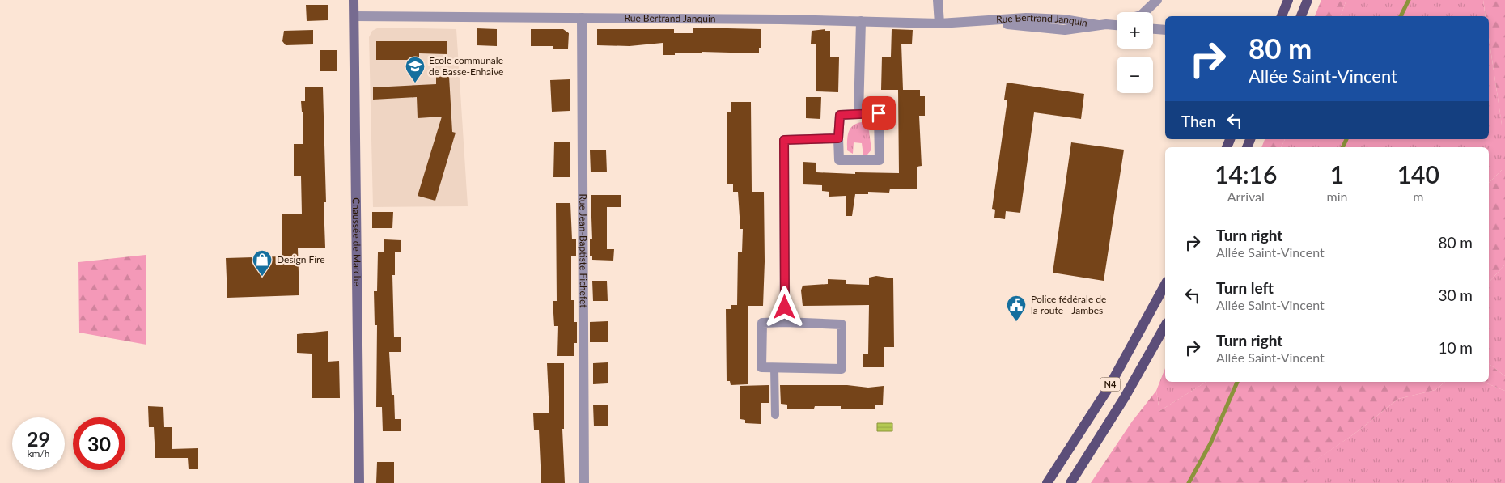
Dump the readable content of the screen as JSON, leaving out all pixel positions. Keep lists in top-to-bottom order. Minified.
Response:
{"streets":{"main road":["Chaussée de Marche","N4"],"street":["Rue Bertrand Janquin","Rue Jean-Baptiste Fichefet"]},"crossings":[["Rue Bertrand Janquin","Chaussée de Marche"],["Rue Bertrand Janquin","Rue Jean-Baptiste Fichefet"]],"places":{"school or university":["Ecole communale de Basse-Enhaive"],"shop":["Design Fire"],"public building":["Police fédérale de la route - Jambes"]},"page":{"map_buttons":["+","−"],"turn":["80 m","Allée Saint-Vincent"],"then":"Then","eta":["14:16","Arrival","1","min","140","m"],"list":[{"name":"Turn right","note":"Allée Saint-Vincent","value":"80 m"},{"name":"Turn left","note":"Allée Saint-Vincent","value":"30 m"},{"name":"Turn right","note":"Allée Saint-Vincent","value":"10 m"}],"speed":"29 km/h","limit":"30"}}
